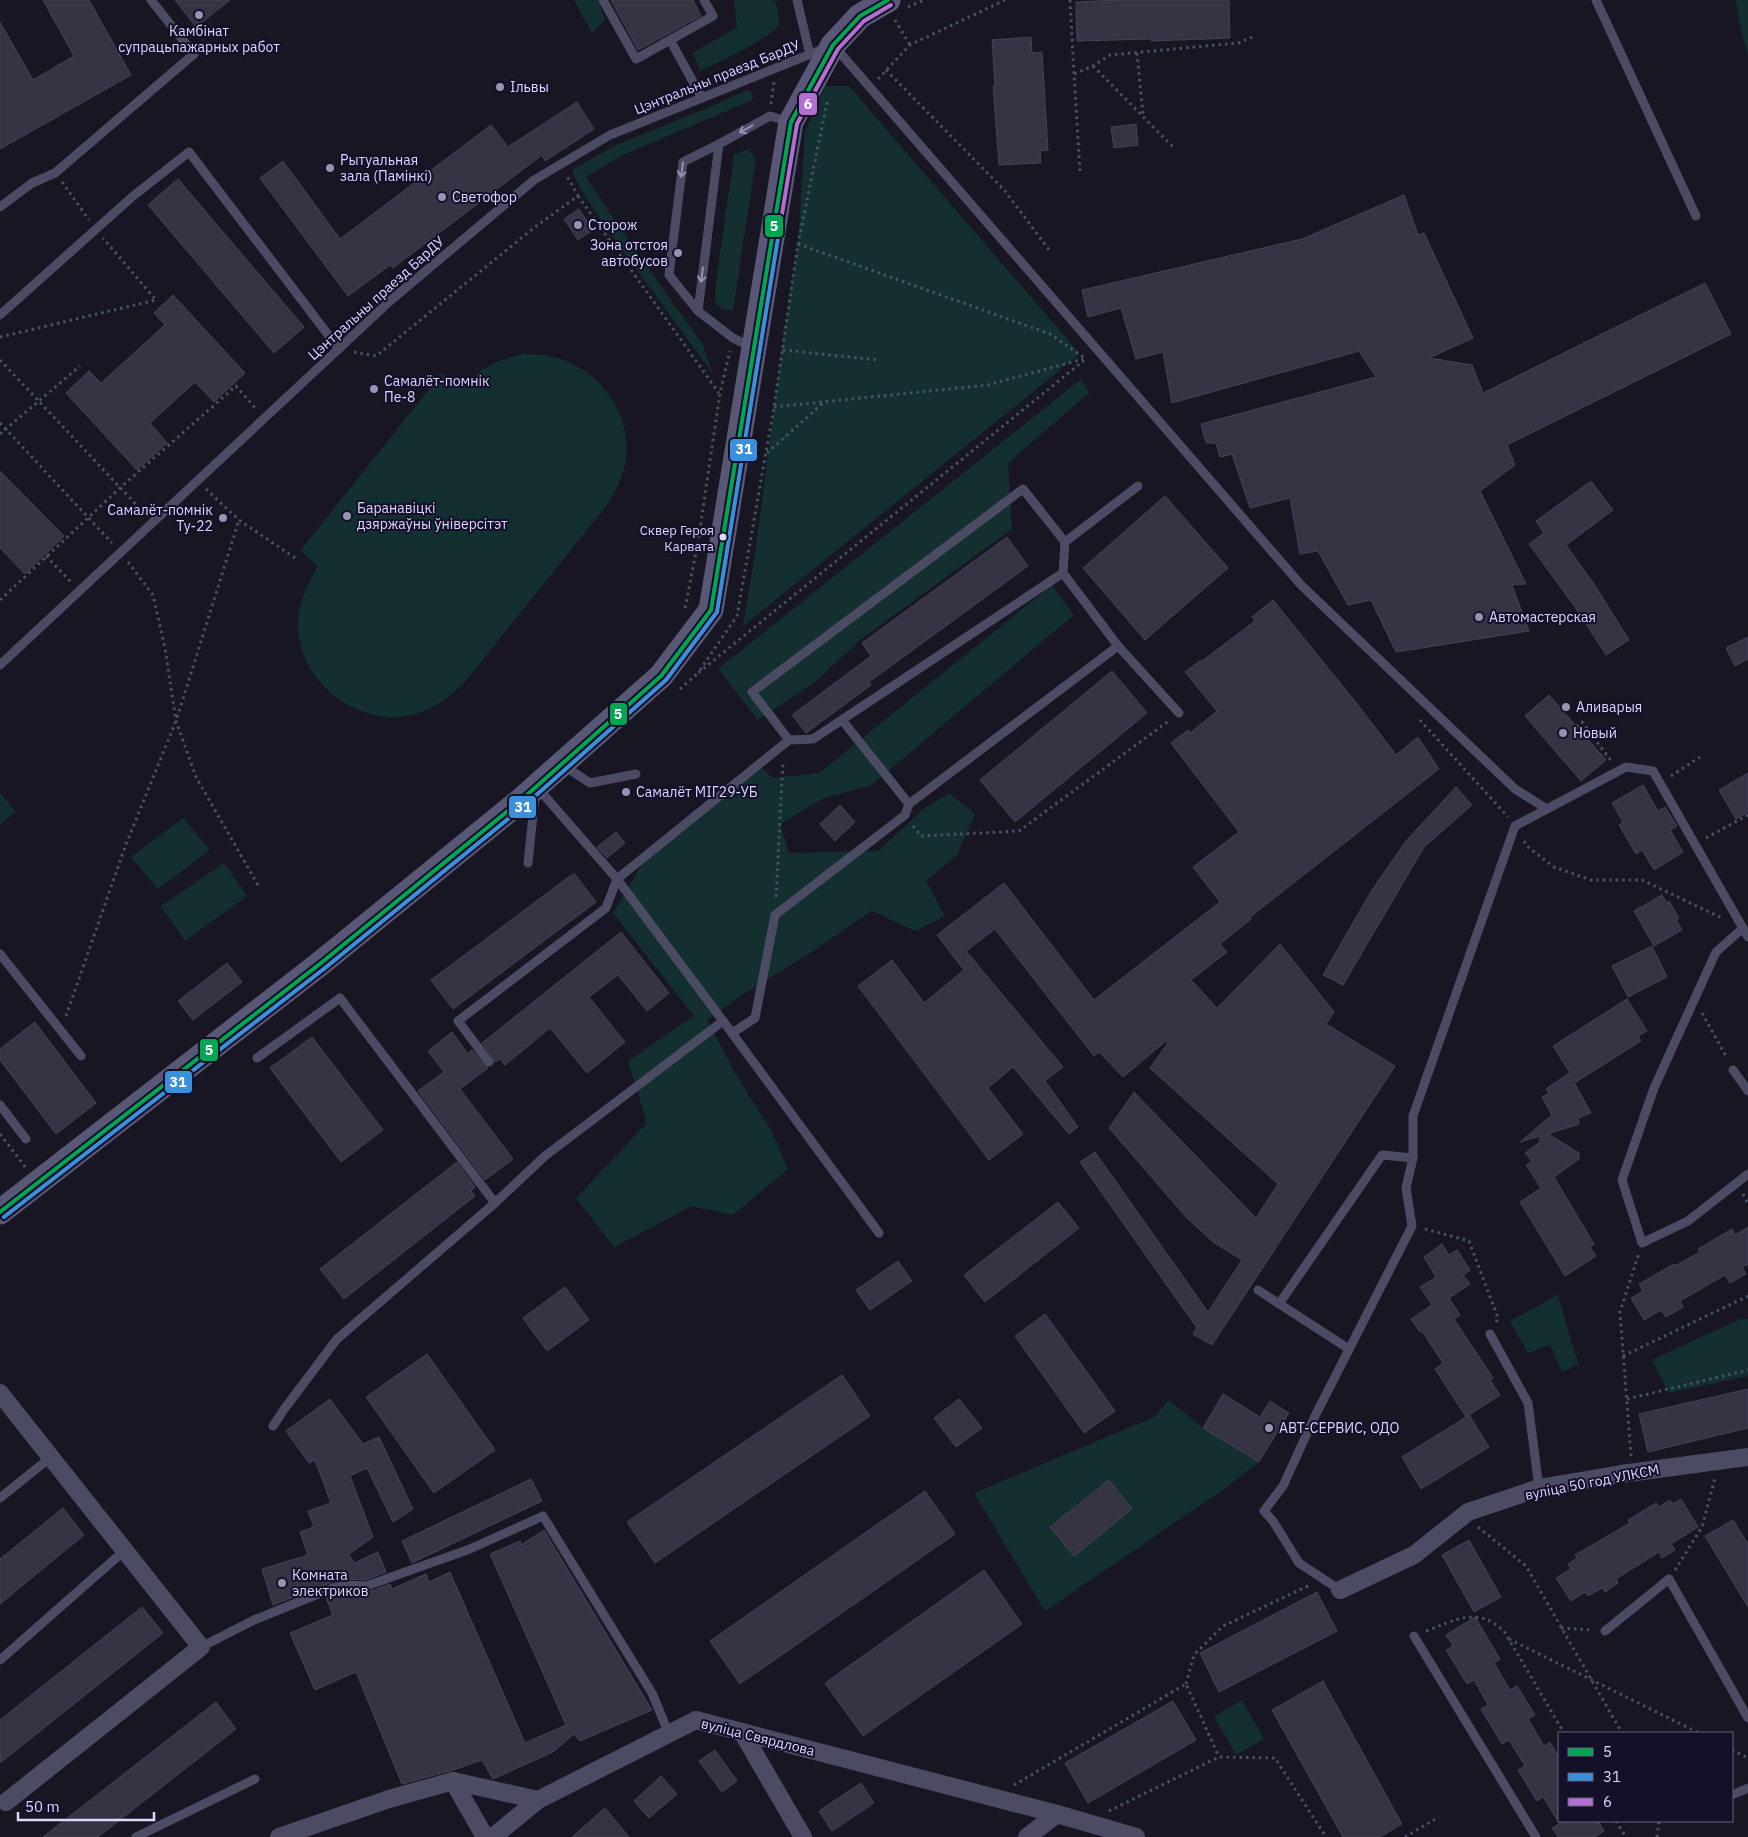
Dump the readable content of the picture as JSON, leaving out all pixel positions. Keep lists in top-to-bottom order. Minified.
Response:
{"streets":{"street":["вуліца 50 год УЛКСМ","вуліца Свярдлова"],"lane":["Цэнтральны праезд БарДУ"]},"places":["Камбінат супрацьпажарных работ","Ільвы","Рытуальная зала (Памінкі)","Светофор","Сторож","Зона отстоя автобусов","Самалёт-помнік Пе-8","Баранавіцкі дзяржаўны ўніверсітэт","Самалёт-помнік Ту-22","Сквер Героя Карвата","Автомастерская","Аливарыя","Новый","Самалёт МІГ29-УБ","АВТ-СЕРВИС, ОДО","Комната электриков"],"lines":["transit line 5","transit line 6","transit line 31"],"legend":["5","31","6"],"scale_bar":"50 m"}
